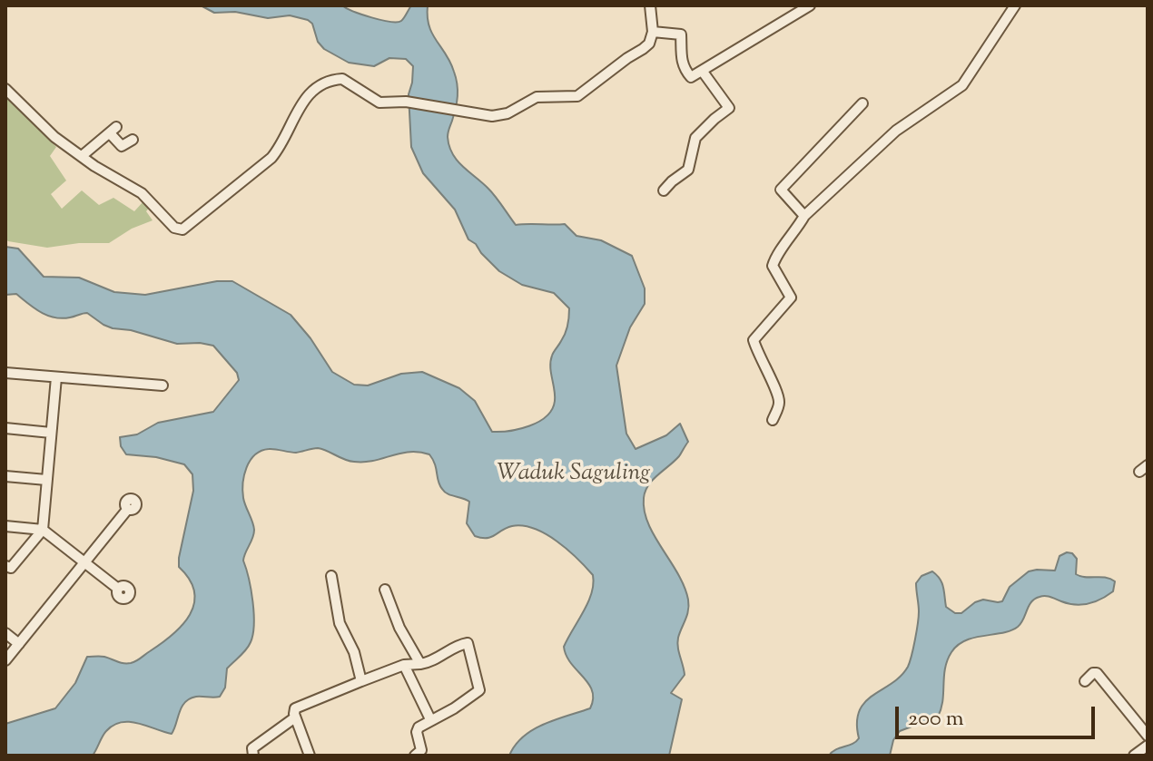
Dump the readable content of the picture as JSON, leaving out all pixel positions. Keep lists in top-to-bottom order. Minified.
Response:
{"water":["Waduk Saguling"],"scale_bar":"200 m"}
